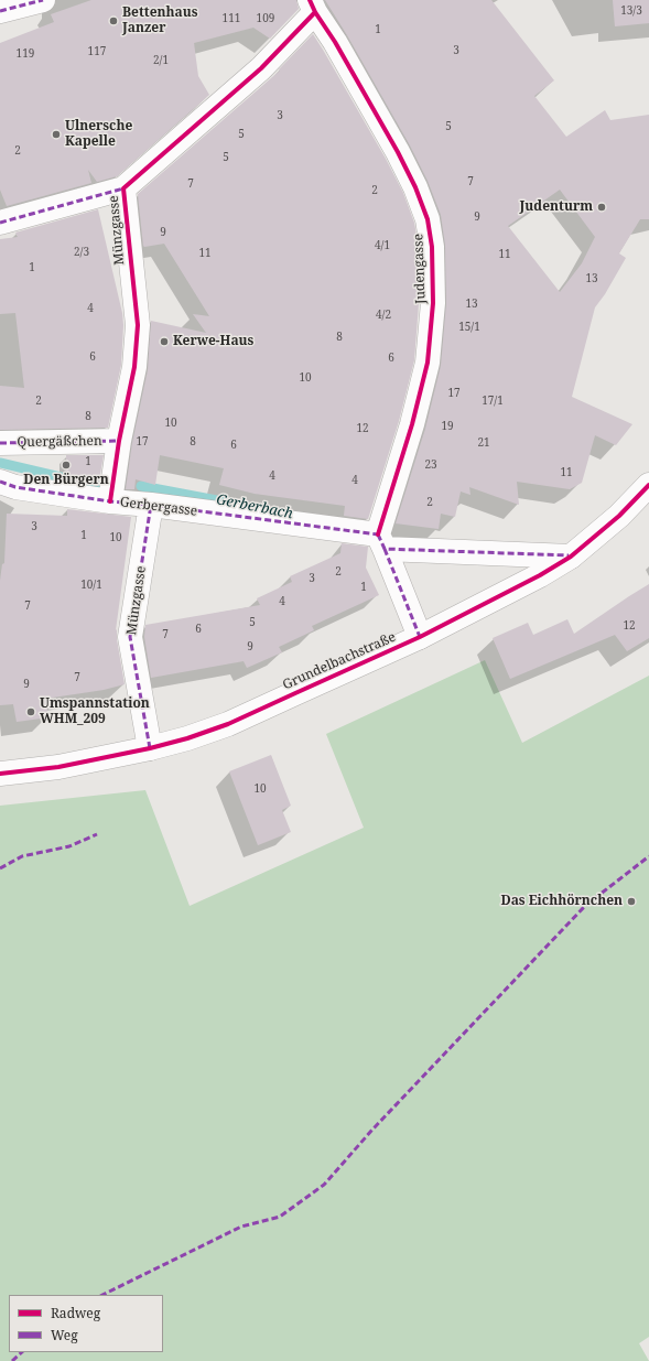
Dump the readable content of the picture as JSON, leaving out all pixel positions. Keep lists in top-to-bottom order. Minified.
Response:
{"streets":{"street":["Münzgasse","Judengasse","Quergäßchen","Gerbergasse","Grundelbachstraße"]},"crossings":[["Münzgasse","Judengasse"],["Münzgasse","Quergäßchen"],["Münzgasse","Gerbergasse"],["Münzgasse","Grundelbachstraße"],["Judengasse","Gerbergasse"],["Gerbergasse","Grundelbachstraße"]],"water":["Gerberbach"],"places":["Bettenhaus Janzer","Ulnersche Kapelle","Judenturm","Kerwe-Haus","Den Bürgern","Umspannstation WHM_209","Das Eichhörnchen"],"house_numbers":["13/3","111","109","1","3","117","119","2/1","3","5","5","2","5","7","7","2","9","9","4/1","2/3","11","11","1","13","13","4","4/2","15/1","8","6","6","10","17","2","17/1","8","10","19","12","17","8","21","6","1","23","11","4","4","2","3","1","10","2","3","10/1","1","4","7","5","12","6","7","9","7","9","10"],"legend":["Radweg","Weg"]}
